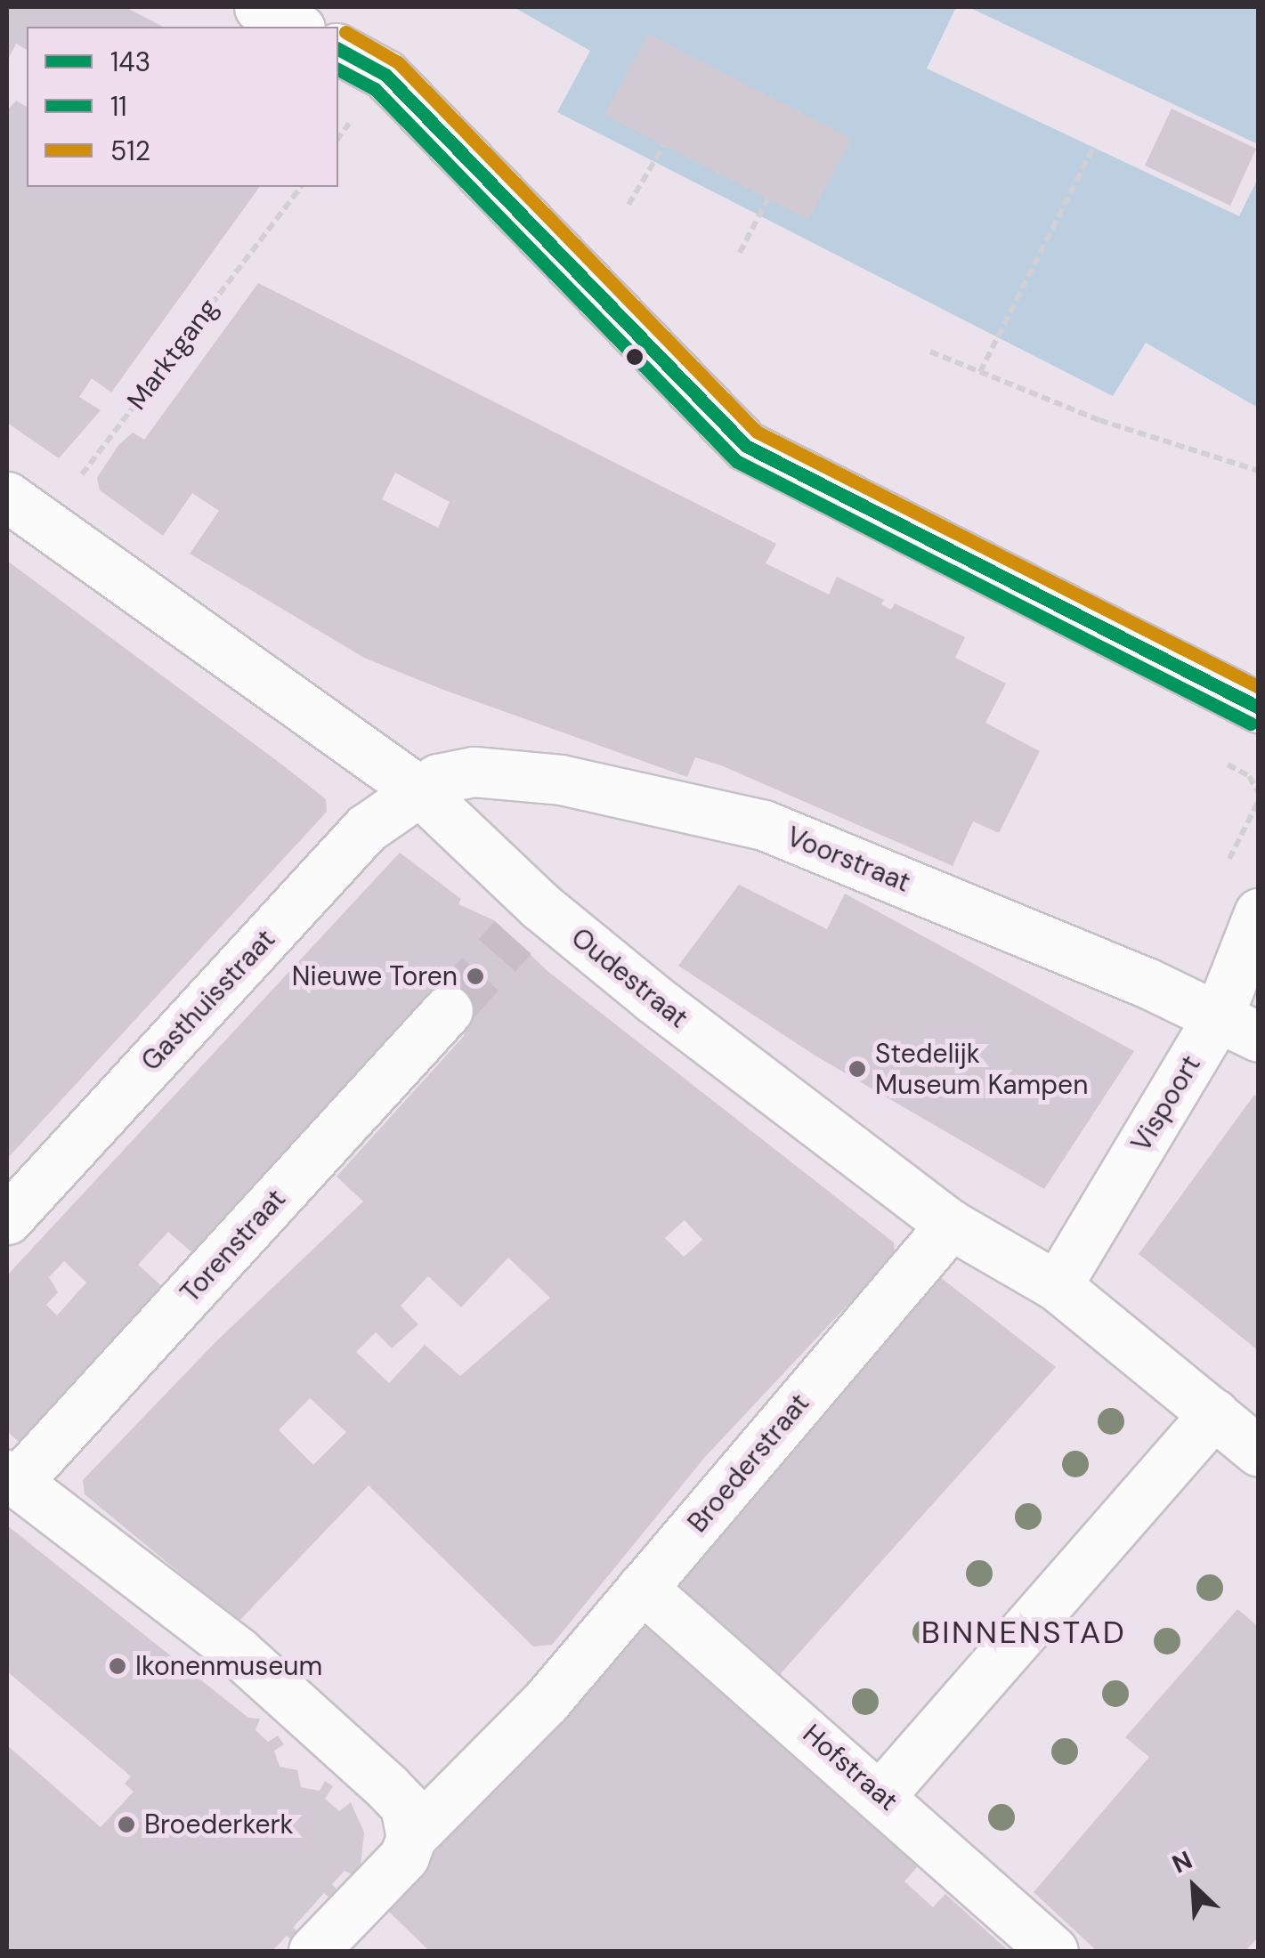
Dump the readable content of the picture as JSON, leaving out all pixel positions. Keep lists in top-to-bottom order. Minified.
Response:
{"streets":{"street":["Voorstraat","Oudestraat","Gasthuisstraat","Vispoort","Torenstraat","Broederstraat","Hofstraat"],"path":["Marktgang"]},"crossings":[["Marktgang","Oudestraat"],["Voorstraat","Oudestraat"],["Voorstraat","Gasthuisstraat"],["Voorstraat","Vispoort"],["Oudestraat","Gasthuisstraat"],["Oudestraat","Vispoort"],["Oudestraat","Broederstraat"],["Broederstraat","Hofstraat"]],"districts":["BINNENSTAD"],"places":["Nieuwe Toren","Stedelijk Museum Kampen","Ikonenmuseum","Broederkerk"],"lines":["transit line 512","transit line 143","transit line 11"],"legend":["143","11","512"],"north":"top left"}
